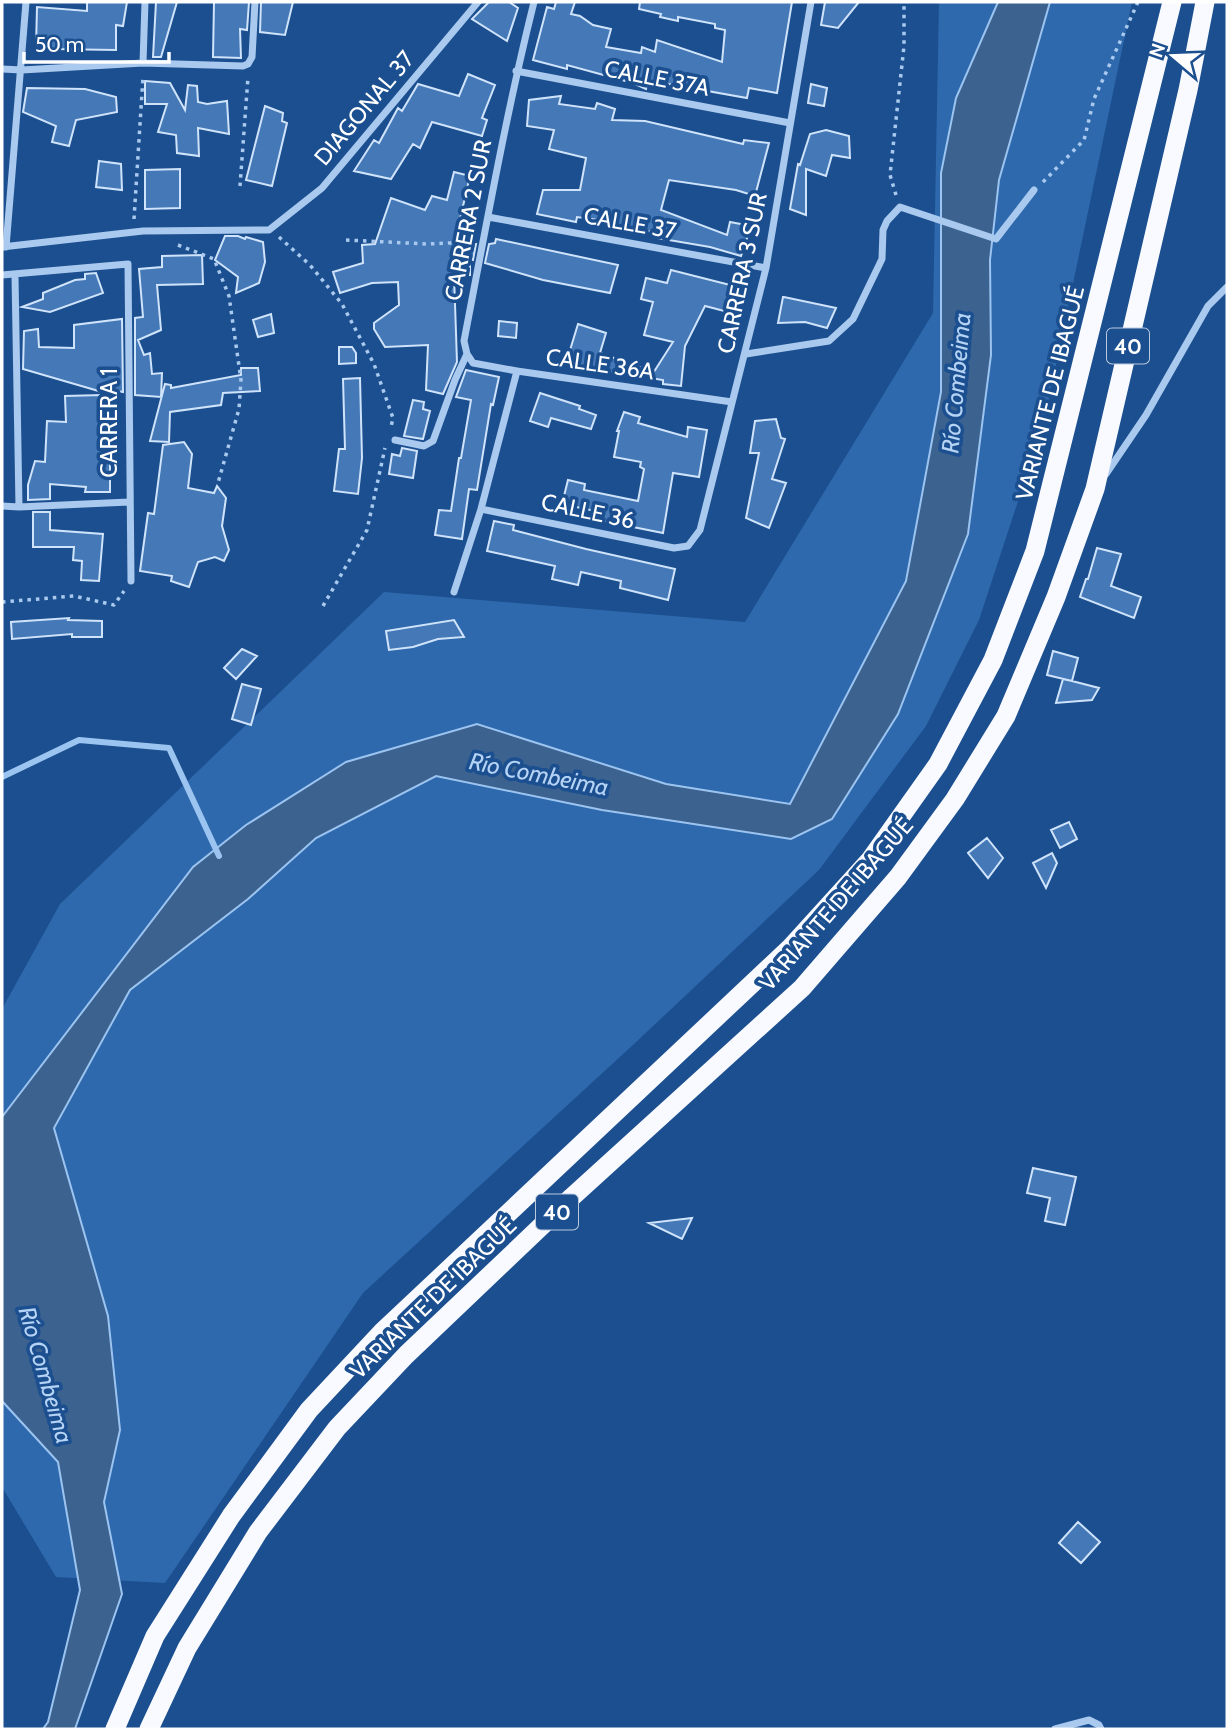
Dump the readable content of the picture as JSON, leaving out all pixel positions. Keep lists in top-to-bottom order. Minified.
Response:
{"streets":{"highway":["40","VARIANTE DE IBAGUÉ"],"street":["CALLE 37A","DIAGONAL 37","CARRERA 2 SUR","CALLE 37","CARRERA 3 SUR","CALLE 36A","CARRERA 1","CALLE 36"]},"crossings":[["CALLE 37A","CARRERA 2 SUR"],["CALLE 37A","CARRERA 3 SUR"],["CARRERA 2 SUR","CALLE 37"],["CARRERA 2 SUR","CALLE 36A"],["CALLE 37","CARRERA 3 SUR"],["CARRERA 3 SUR","CALLE 36A"],["CARRERA 3 SUR","CALLE 36"]],"water":["Río Combeima"],"scale_bar":"50 m","north":"left"}
